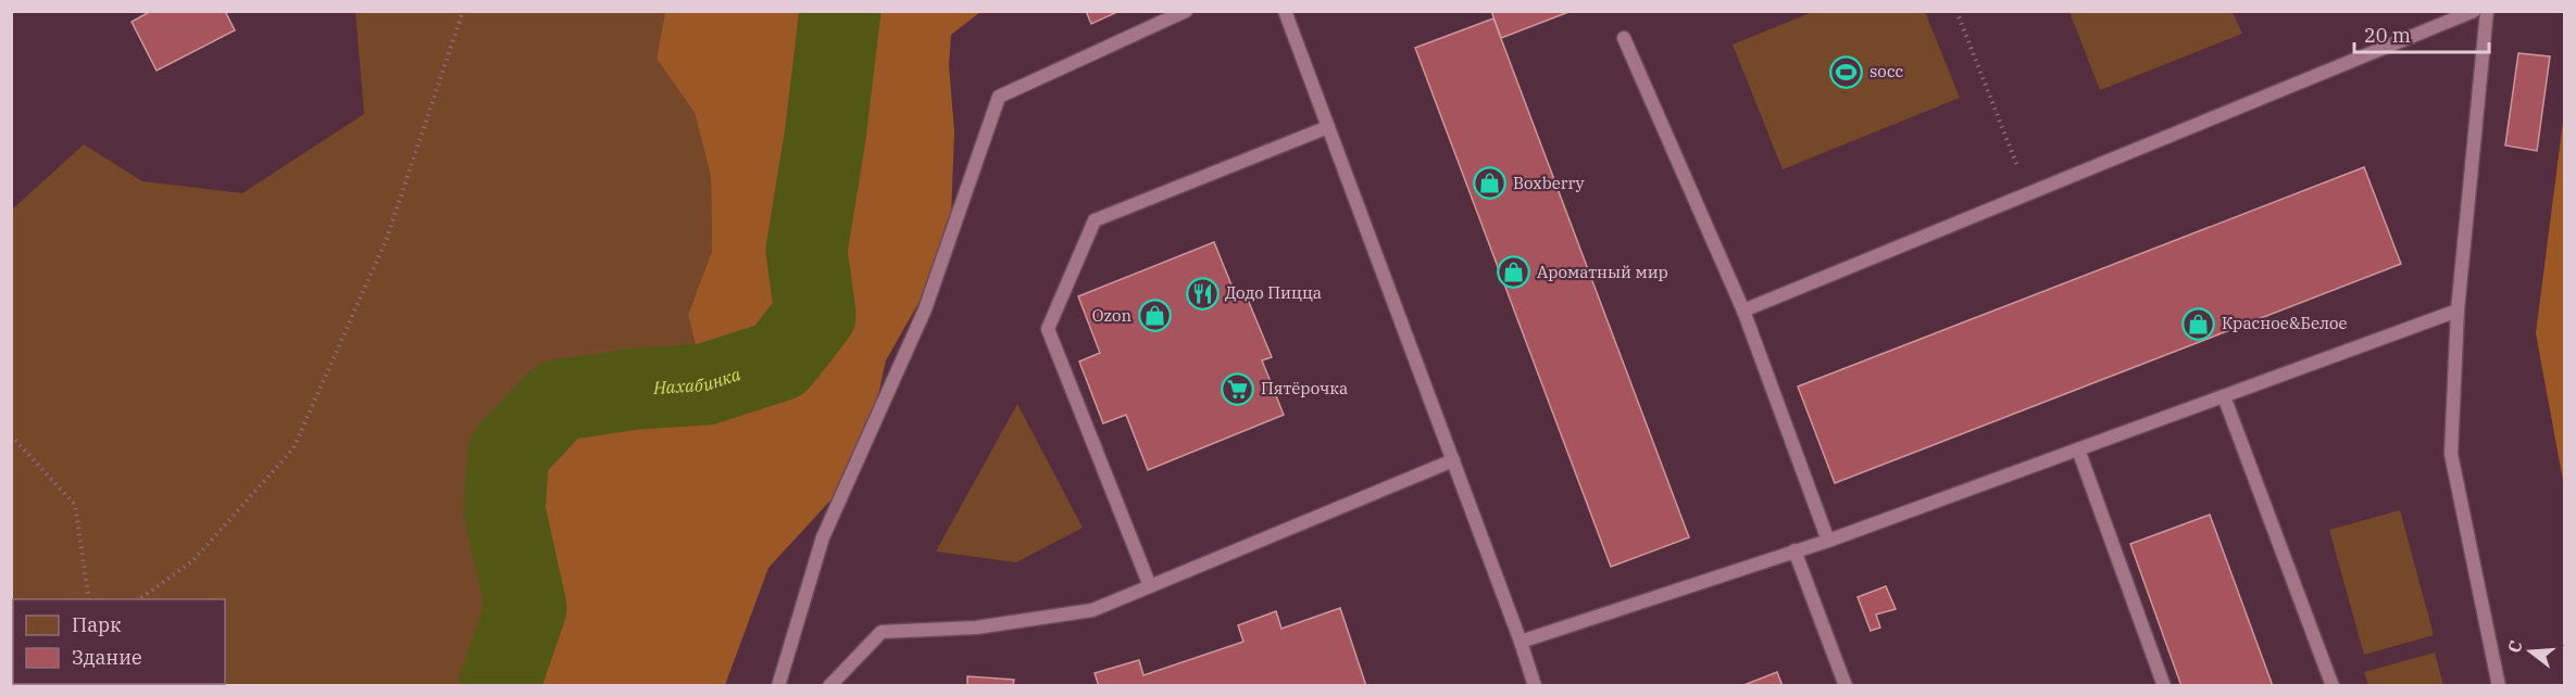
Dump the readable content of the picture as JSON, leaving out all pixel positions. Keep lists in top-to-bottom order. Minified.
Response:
{"water":["Нахабинка"],"places":{"sports":["socc"],"shop":["Boxberry","Ароматный мир","Ozon","Красное&Белое"],"restaurant":["Додо Пицца"],"supermarket":["Пятёрочка"]},"legend":["Парк","Здание"],"scale_bar":"20 m","north":"left"}
